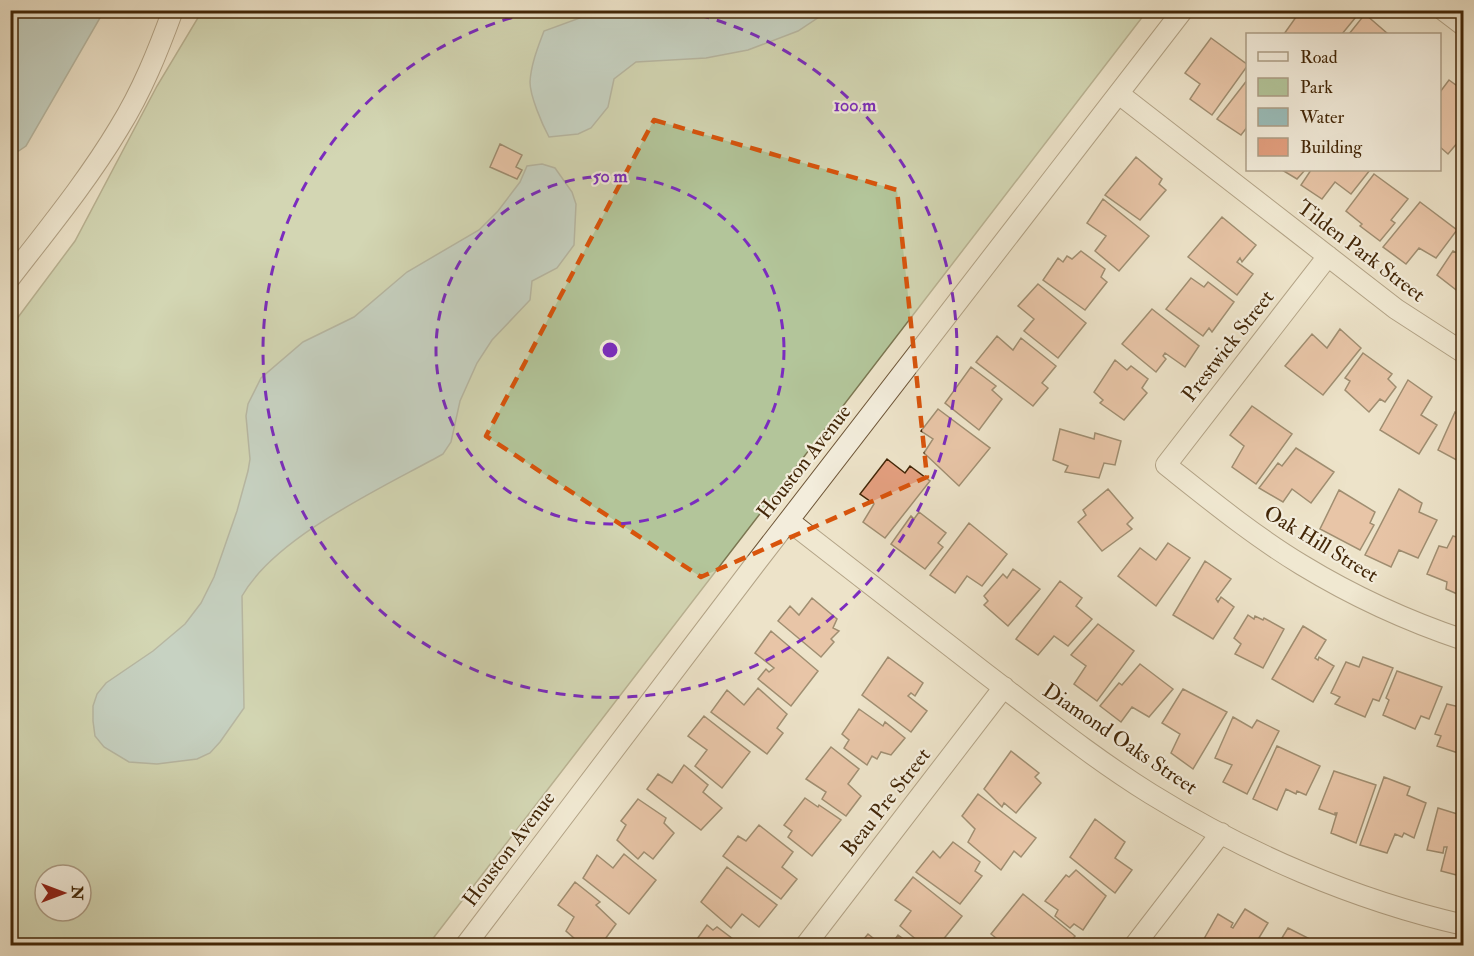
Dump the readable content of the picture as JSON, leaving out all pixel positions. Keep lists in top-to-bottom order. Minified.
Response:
{"streets":{"street":["Tilden Park Street","Prestwick Street","Houston Avenue","Oak Hill Street","Diamond Oaks Street","Beau Pre Street"]},"crossings":[["Tilden Park Street","Prestwick Street"],["Tilden Park Street","Houston Avenue"],["Prestwick Street","Oak Hill Street"],["Houston Avenue","Diamond Oaks Street"],["Diamond Oaks Street","Beau Pre Street"]],"legend":["Road","Park","Water","Building"],"north":"right","rings":["100 m","50 m"]}
